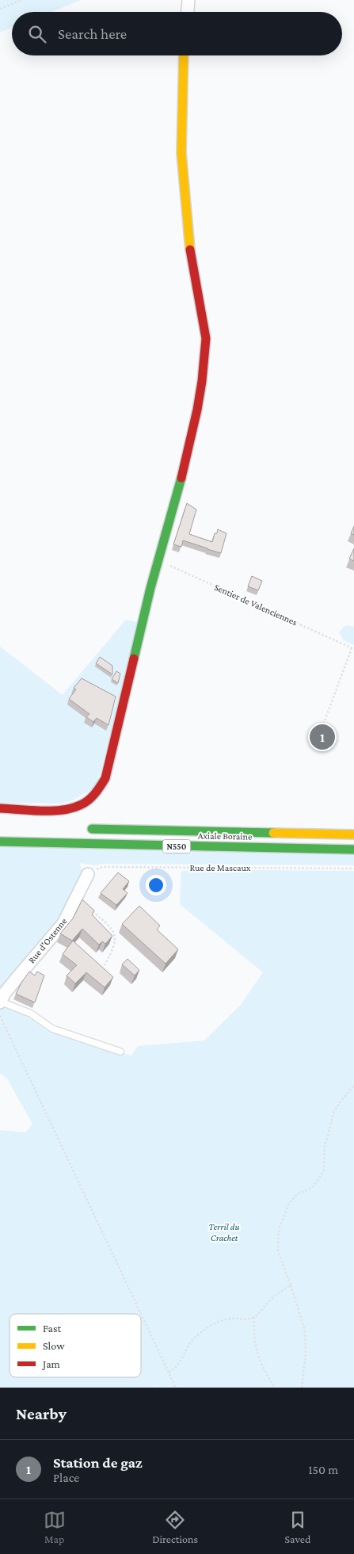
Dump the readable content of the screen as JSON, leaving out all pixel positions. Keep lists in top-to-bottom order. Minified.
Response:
{"streets":{"main road":["Axiale Boraine","N550"],"street":["Rue d'Ostenne"],"path":["Sentier de Valenciennes","Rue de Mascaux"]},"crossings":[["Rue de Mascaux","Rue d'Ostenne"]],"parks":["Terril du Crachet"],"legend":["Fast","Slow","Jam"],"page":{"search":"Search here","pins":"1","heading":"Nearby","list":[{"mark":"1","name":"Station de gaz","note":"Place","value":"150 m"}],"nav":["Map","Directions","Saved"]}}
